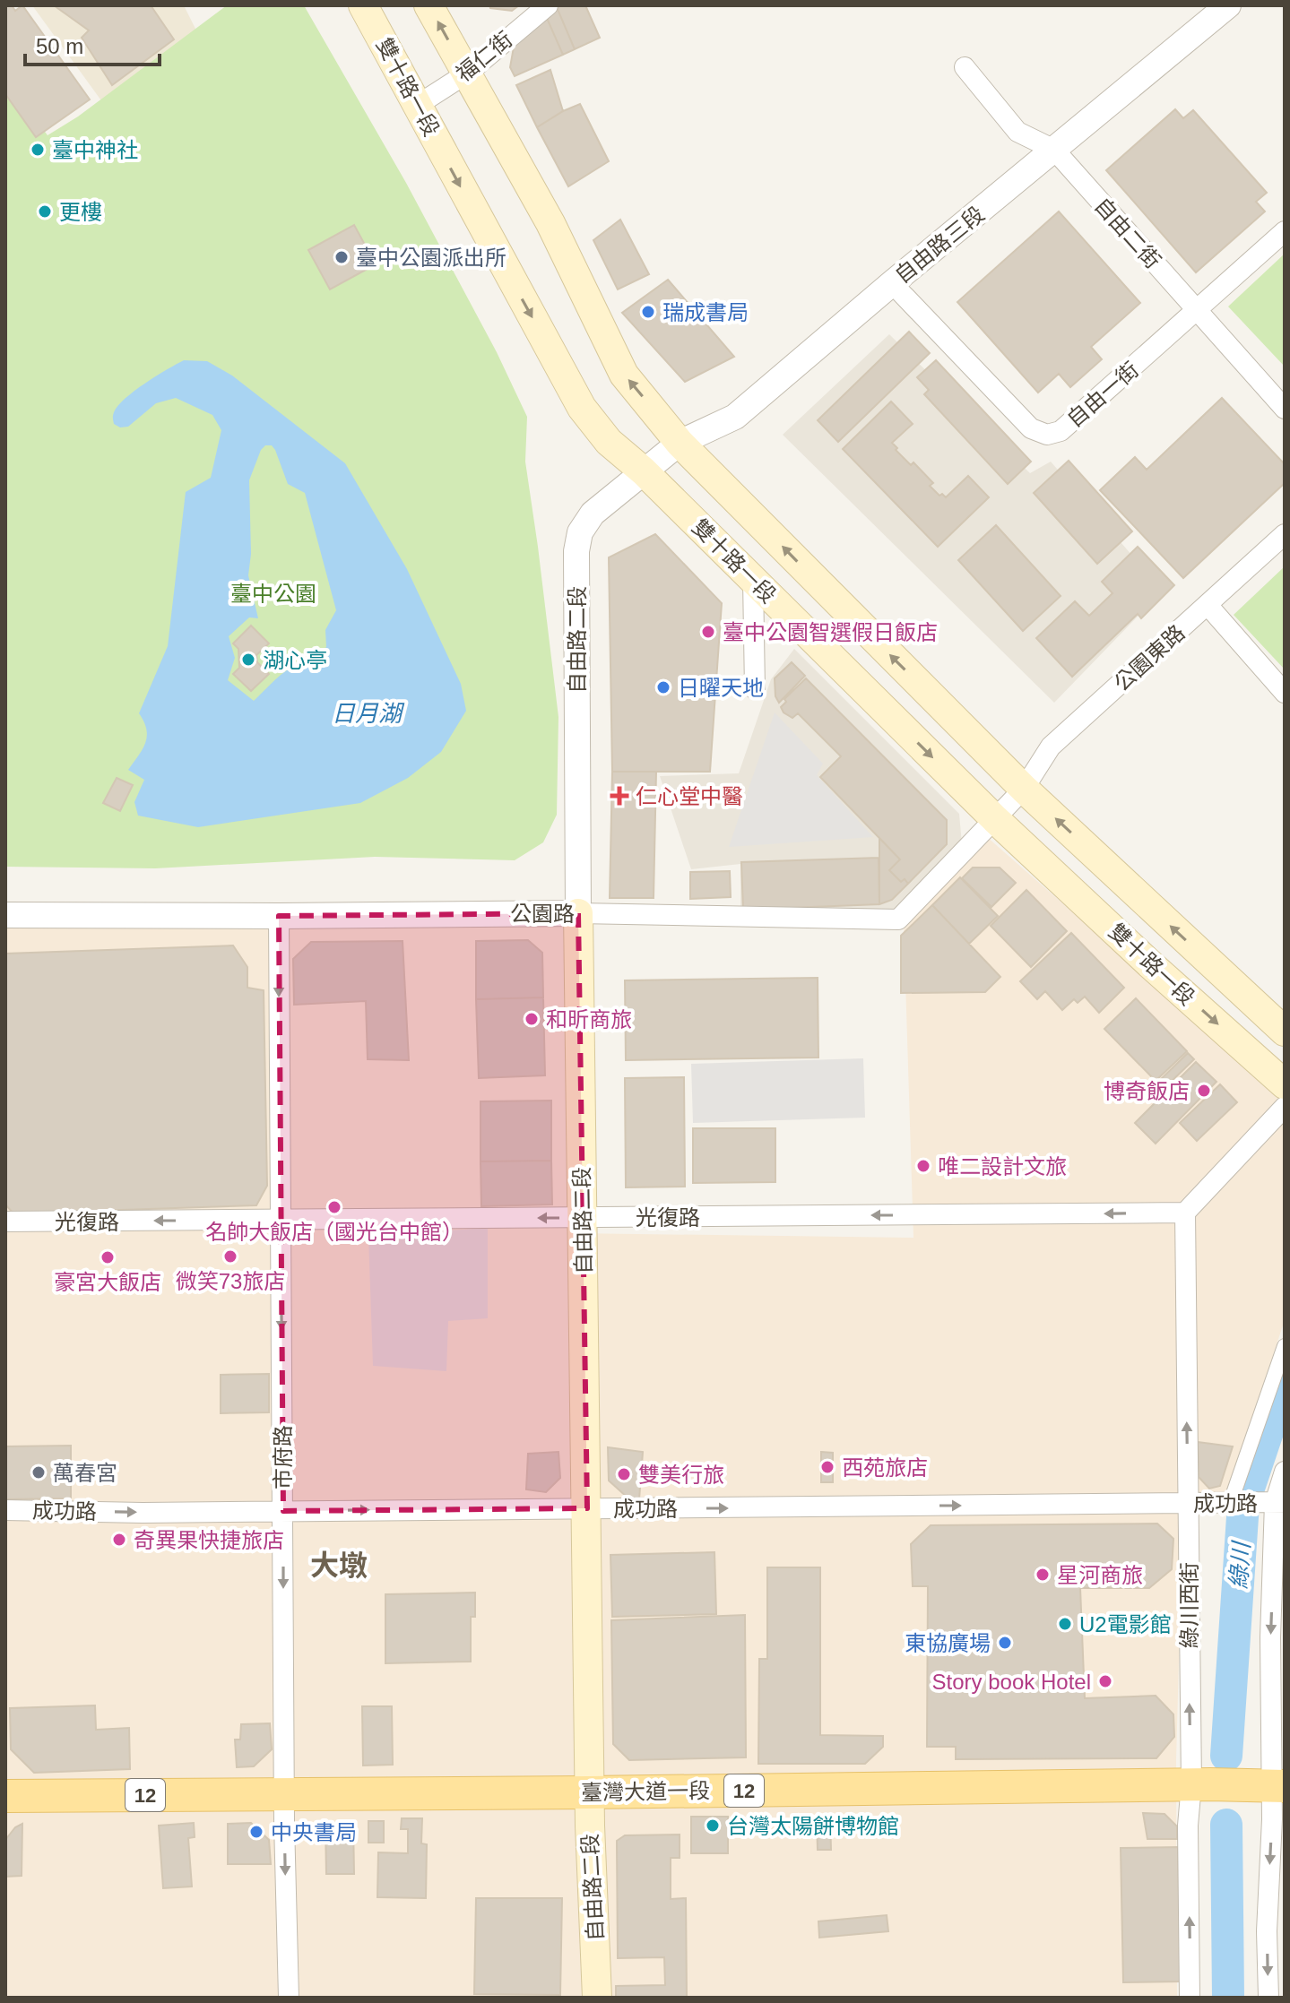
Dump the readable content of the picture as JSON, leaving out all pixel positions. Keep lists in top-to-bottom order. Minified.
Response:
{"streets":{"main road":["雙十路一段","自由路二段","12","臺灣大道一段"],"street":["福仁街","自由二街","自由路三段","自由一街","公園東路","公園路","光復路","市府路","成功路","綠川西街"]},"crossings":[["福仁街","雙十路一段"],["雙十路一段","自由路三段"],["雙十路一段","自由路二段"],["雙十路一段","公園東路"],["雙十路一段","公園路"],["自由二街","自由路三段"],["自由二街","自由一街"],["自由路三段","自由一街"],["自由路三段","自由路二段"],["自由路二段","公園路"],["自由路二段","光復路"],["自由路二段","成功路"],["自由路二段","臺灣大道一段"],["公園東路","公園路"],["公園路","市府路"],["光復路","市府路"],["光復路","綠川西街"],["市府路","成功路"],["市府路","臺灣大道一段"],["成功路","綠川西街"],["綠川西街","臺灣大道一段"]],"one_way":["光復路","市府路","成功路"],"districts":["大墩"],"water":["日月湖","綠川"],"parks":["臺中公園"],"places":{"other":["臺中神社","更樓","臺中公園派出所","瑞成書局","臺中公園智選假日飯店","湖心亭","日曜天地","和昕商旅","博奇飯店","唯二設計文旅","名帥大飯店（國光台中館）","微笑73旅店","豪宮大飯店","西苑旅店","萬春宮","雙美行旅","奇異果快捷旅店","星河商旅","U2電影館","東協廣場","Story book Hotel","台灣太陽餅博物館","中央書局"],"health":["仁心堂中醫"]},"scale_bar":"50 m"}
